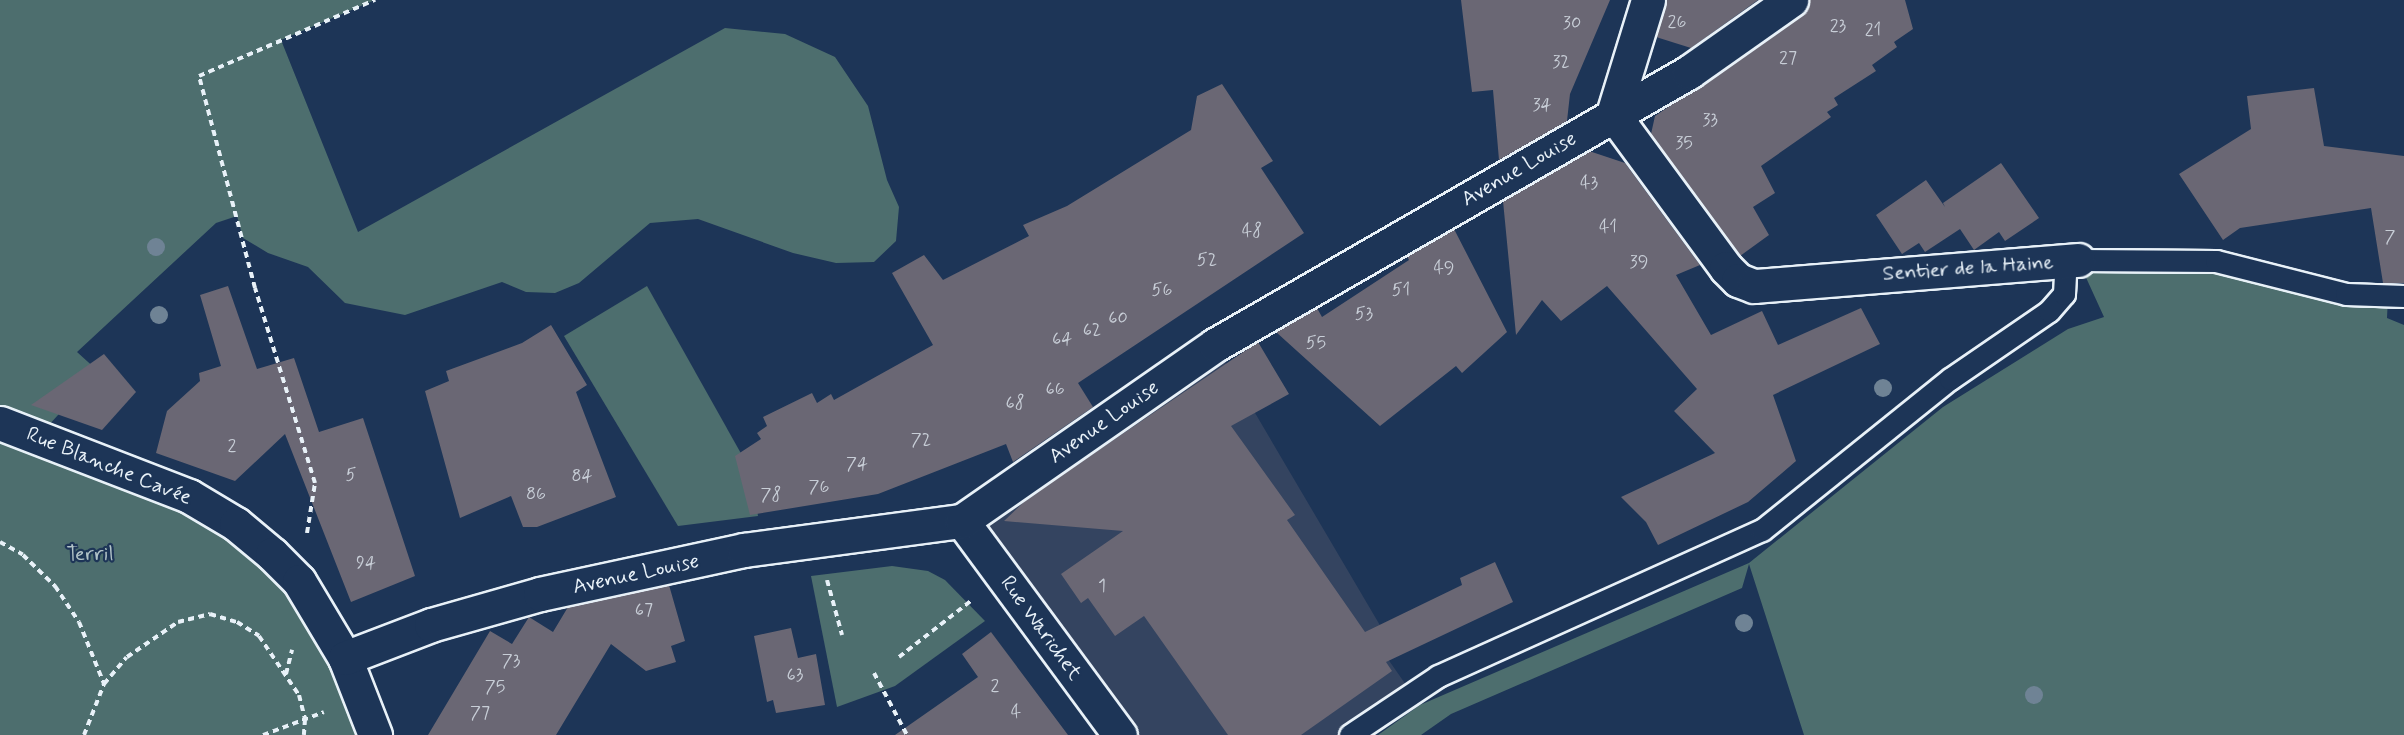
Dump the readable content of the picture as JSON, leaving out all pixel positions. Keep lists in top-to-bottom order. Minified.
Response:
{"streets":{"street":["Avenue Louise","Sentier de la Haine","Rue Blanche Cavée","Rue Warichet"]},"crossings":[["Avenue Louise","Sentier de la Haine"],["Avenue Louise","Rue Blanche Cavée"],["Avenue Louise","Rue Warichet"]],"parks":["Terril"],"house_numbers":["26","30","23","21","27","32","34","33","35","43","41","48","7","52","39","49","56","51","53","60","62","64","55","66","68","72","2","74","5","84","76","86","78","94","1","67","73","63","2","75","4","77"]}
